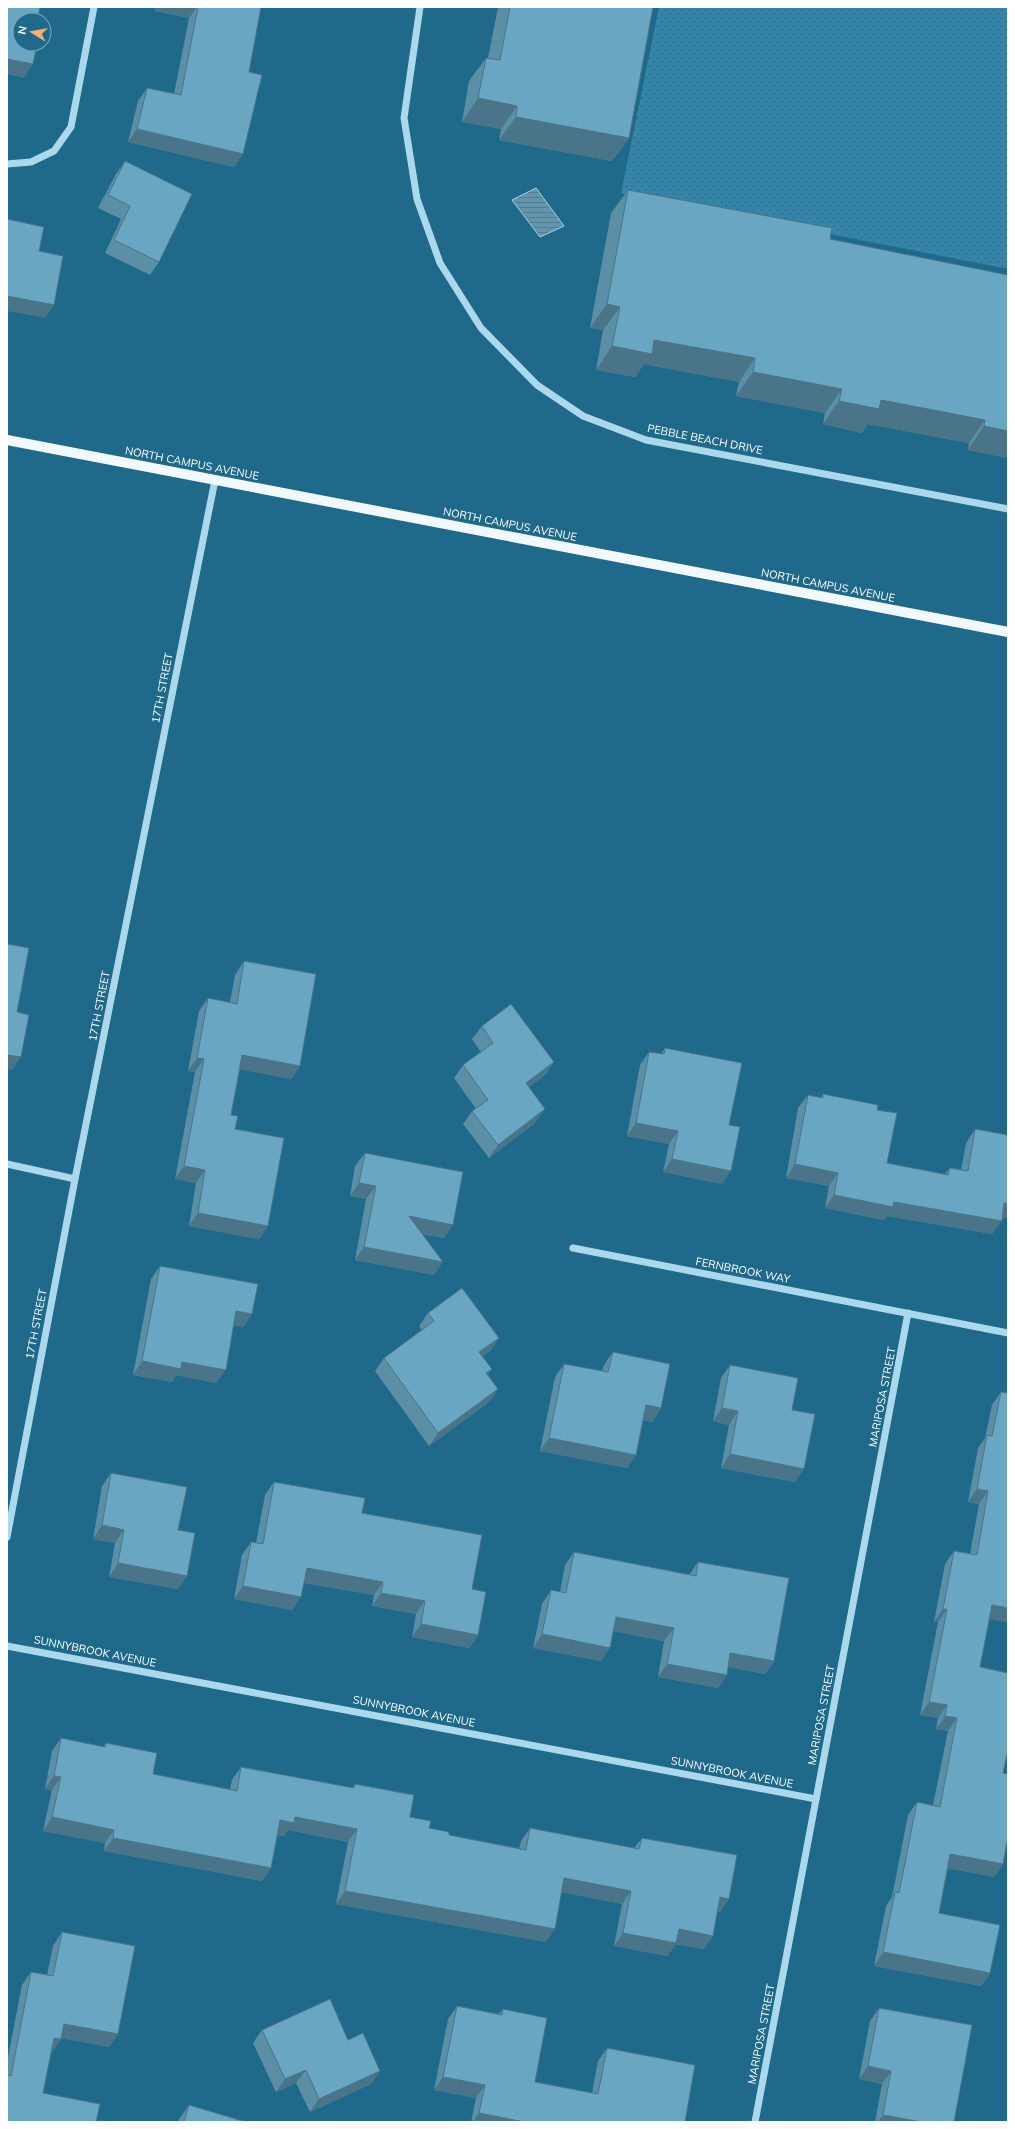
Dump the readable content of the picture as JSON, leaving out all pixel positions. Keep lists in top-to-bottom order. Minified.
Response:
{"streets":{"main road":["NORTH CAMPUS AVENUE"],"street":["PEBBLE BEACH DRIVE","17TH STREET","FERNBROOK WAY","MARIPOSA STREET","SUNNYBROOK AVENUE"]},"crossings":[["NORTH CAMPUS AVENUE","17TH STREET"],["FERNBROOK WAY","MARIPOSA STREET"],["MARIPOSA STREET","SUNNYBROOK AVENUE"]],"north":"left"}
